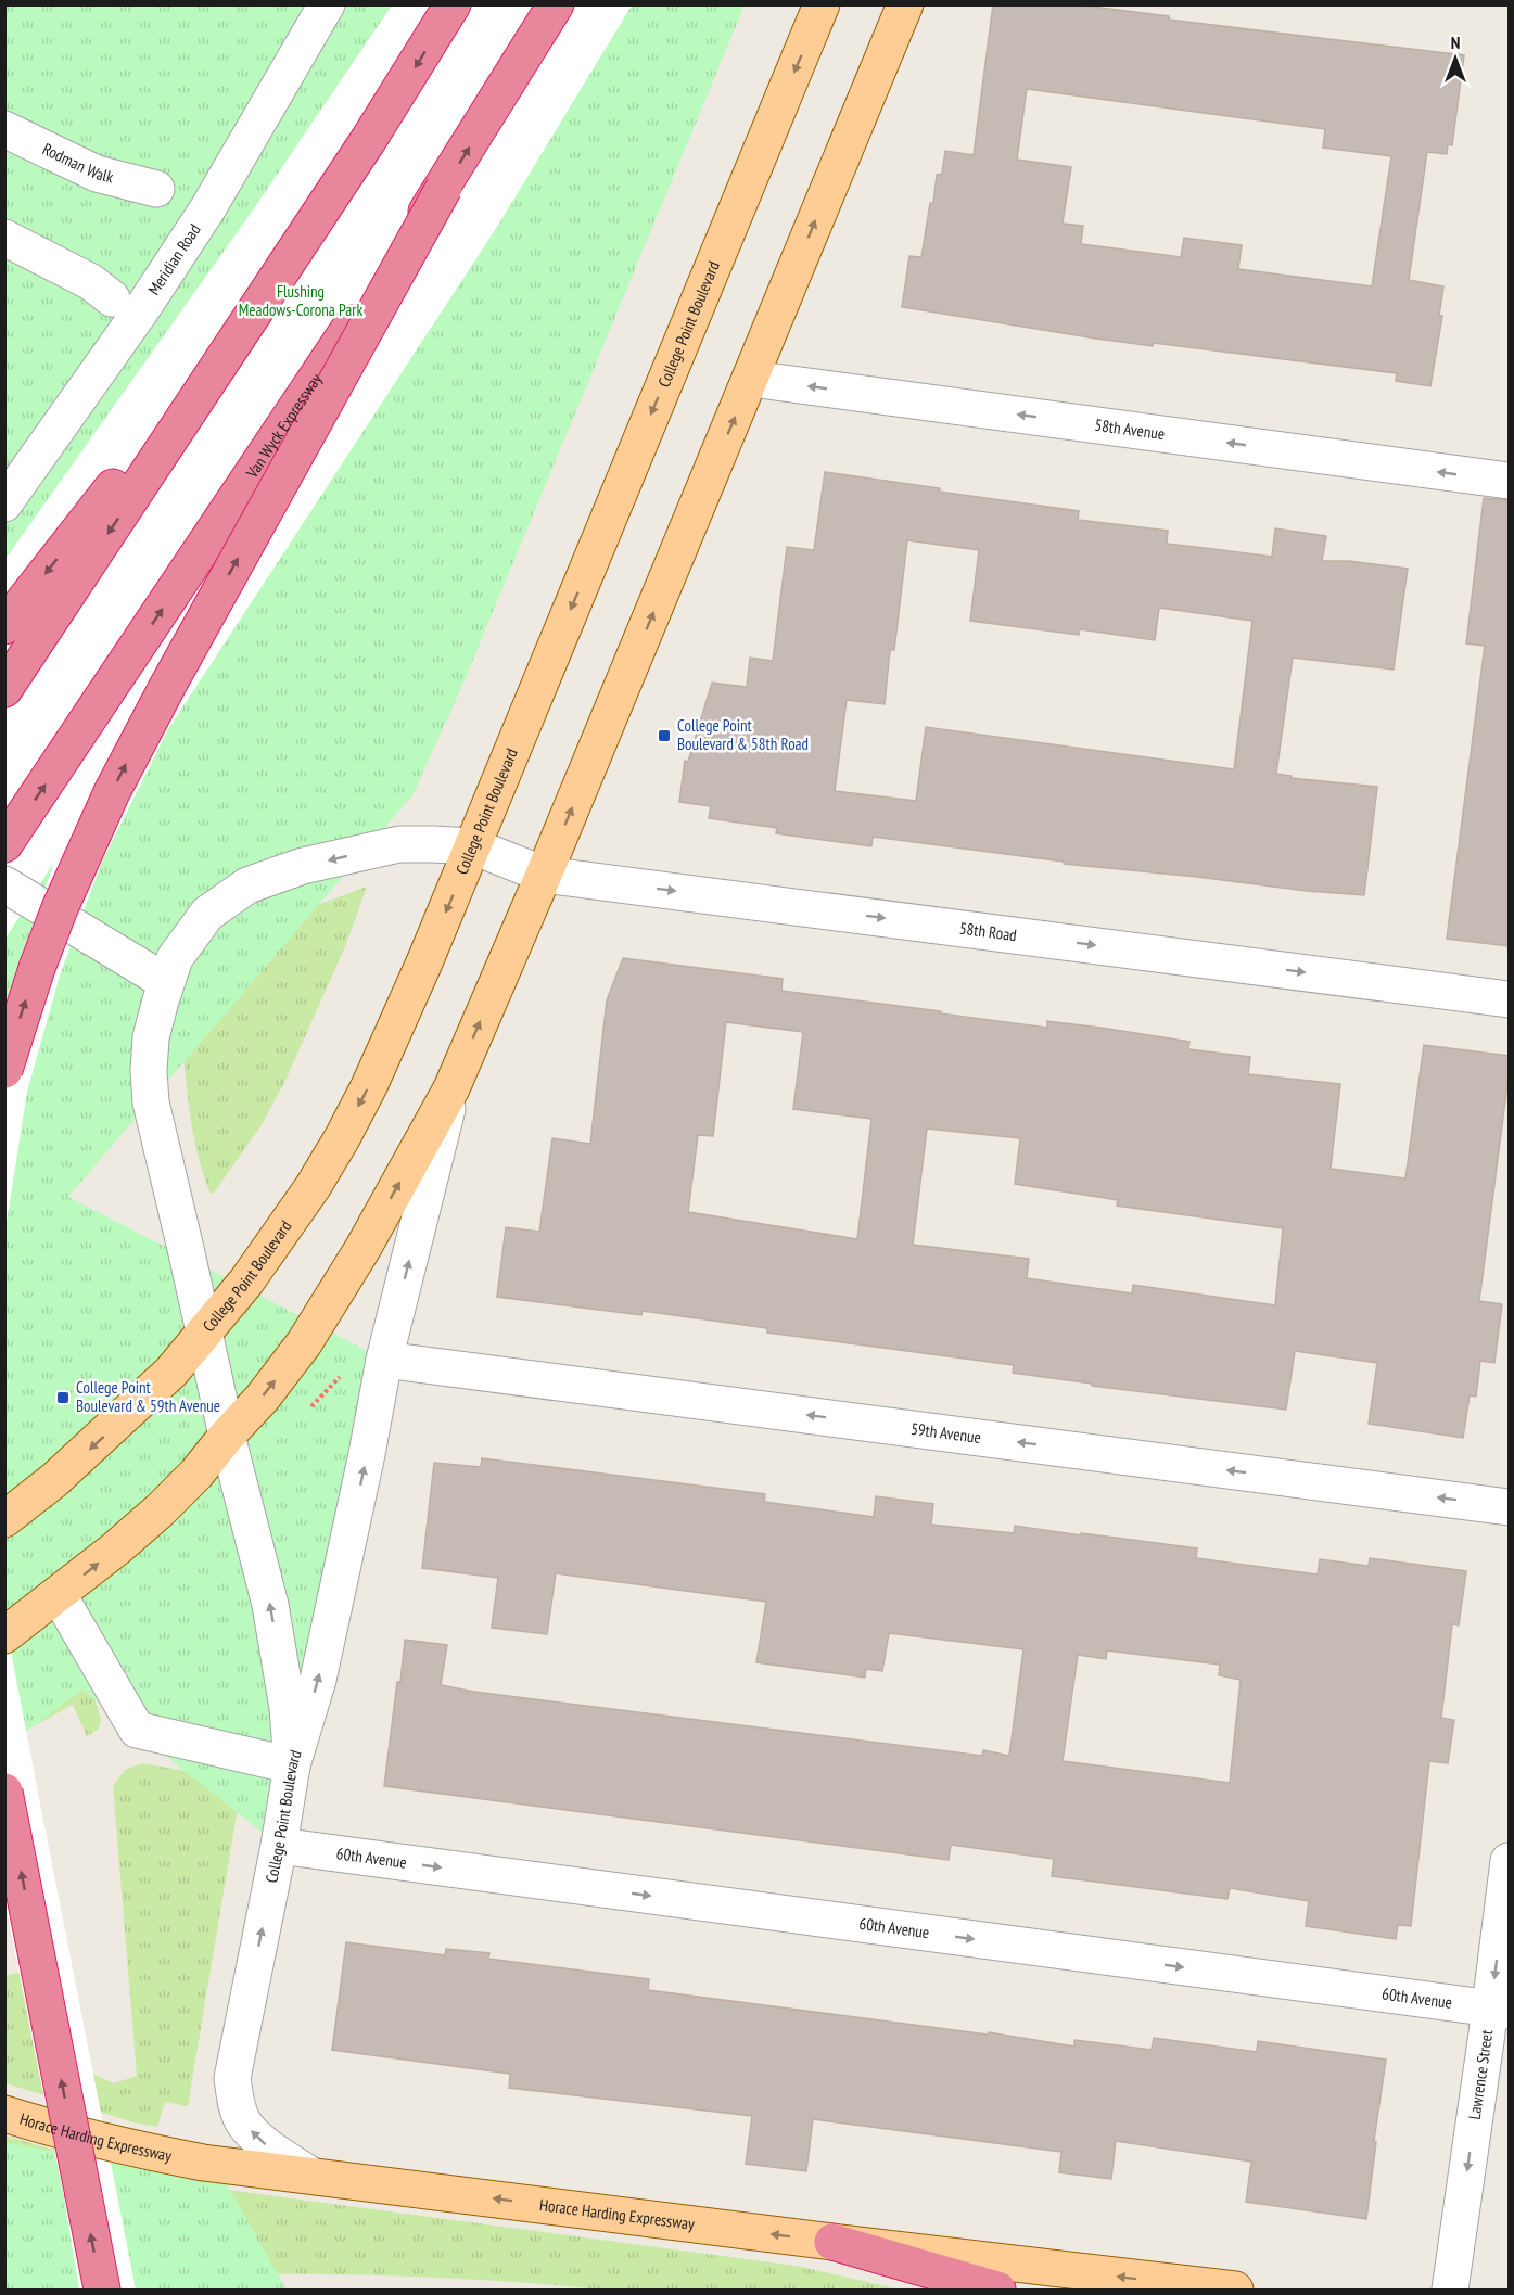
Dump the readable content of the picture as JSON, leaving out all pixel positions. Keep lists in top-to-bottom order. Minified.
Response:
{"streets":{"highway":["Van Wyck Expressway"],"main road":["College Point Boulevard","Horace Harding Expressway"],"street":["Rodman Walk","Meridian Road","58th Avenue","58th Road","59th Avenue","60th Avenue","Lawrence Street"]},"crossings":[["College Point Boulevard","58th Avenue"],["College Point Boulevard","58th Road"],["College Point Boulevard","59th Avenue"],["College Point Boulevard","60th Avenue"],["College Point Boulevard","Horace Harding Expressway"],["60th Avenue","Lawrence Street"]],"one_way":["58th Avenue","58th Road","59th Avenue","60th Avenue","Lawrence Street","Horace Harding Expressway"],"parks":["Flushing Meadows-Corona Park"],"places":{"transit":["College Point Boulevard & 58th Road","College Point Boulevard & 59th Avenue"]},"north":"top"}
